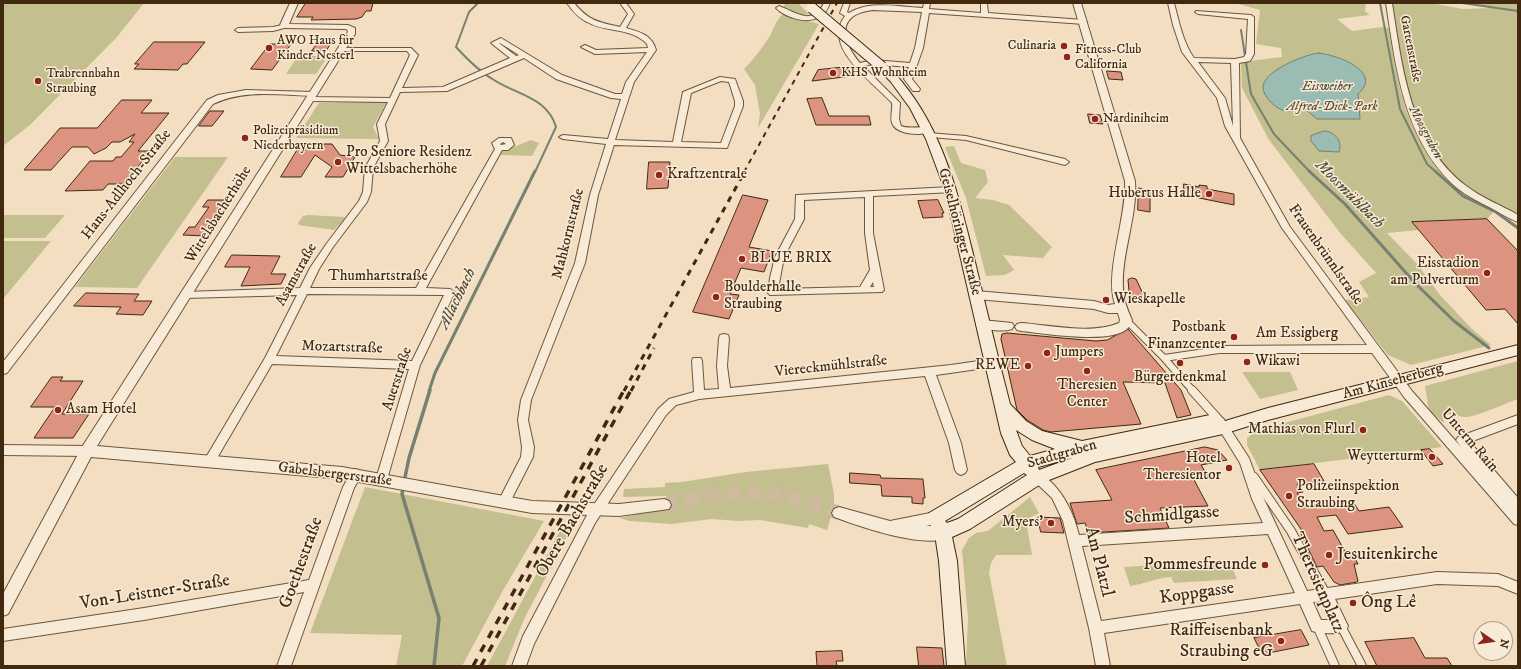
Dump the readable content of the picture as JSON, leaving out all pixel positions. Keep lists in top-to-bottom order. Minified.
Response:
{"streets":{"main road":["Geiselhöringer Straße","Am Kinseherberg","Stadtgraben"],"street":["Gartenstraße","Hans-Adlhoch-Straße","Wittelsbacherhöhe","Mahkornstraße","Frauenbrünnlstraße","Asamstraße","Thumhartstraße","Am Essigberg","Mozartstraße","Viereckmühlstraße","Auerstraße","Unterm Rain","Gabelsbergerstraße","Schmidlgasse","Obere Bachstraße","Am Platzl","Goethestraße","Theresienplatz","Von-Leistner-Straße","Koppgasse"]},"crossings":[["Hans-Adlhoch-Straße","Wittelsbacherhöhe"],["Wittelsbacherhöhe","Asamstraße"],["Wittelsbacherhöhe","Thumhartstraße"],["Wittelsbacherhöhe","Gabelsbergerstraße"],["Geiselhöringer Straße","Viereckmühlstraße"],["Geiselhöringer Straße","Stadtgraben"],["Geiselhöringer Straße","Am Platzl"],["Mahkornstraße","Gabelsbergerstraße"],["Frauenbrünnlstraße","Am Essigberg"],["Frauenbrünnlstraße","Am Kinseherberg"],["Frauenbrünnlstraße","Unterm Rain"],["Asamstraße","Thumhartstraße"],["Asamstraße","Mozartstraße"],["Asamstraße","Gabelsbergerstraße"],["Thumhartstraße","Auerstraße"],["Mozartstraße","Auerstraße"],["Viereckmühlstraße","Obere Bachstraße"],["Auerstraße","Gabelsbergerstraße"],["Am Kinseherberg","Unterm Rain"],["Am Kinseherberg","Stadtgraben"],["Am Kinseherberg","Theresienplatz"],["Stadtgraben","Am Platzl"],["Stadtgraben","Theresienplatz"],["Gabelsbergerstraße","Obere Bachstraße"],["Gabelsbergerstraße","Goethestraße"],["Schmidlgasse","Am Platzl"],["Schmidlgasse","Theresienplatz"],["Am Platzl","Koppgasse"],["Goethestraße","Von-Leistner-Straße"],["Theresienplatz","Koppgasse"]],"water":["Eisweiher","Moosgraben","Moosmühlbach","Allachbach"],"parks":["Alfred-Dick-Park"],"places":["Culinaria","AWO Haus für Kinder Nesterl","Fitness-Club California","KHS Wohnheim","Trabrennbahn Straubing","Nardiniheim","Polizeipräsidium Niederbayern","Pro Seniore Residenz Wittelsbacherhöhe","Kraftzentrale","Hubertus Halle","BLUE BRIX","Eisstadion am Pulverturm","Boulderhalle Straubing","Wieskapelle","Postbank Finanzcenter","Jumpers","Wikawi","Bürgerdenkmal","REWE","Theresien Center","Asam Hotel","Mathias von Flurl","Weytterturm","Hotel Theresientor","Polizeiinspektion Straubing","Myers'","Jesuitenkirche","Pommesfreunde","Ông Lê","Raiffeisenbank Straubing eG"],"north":"right"}
